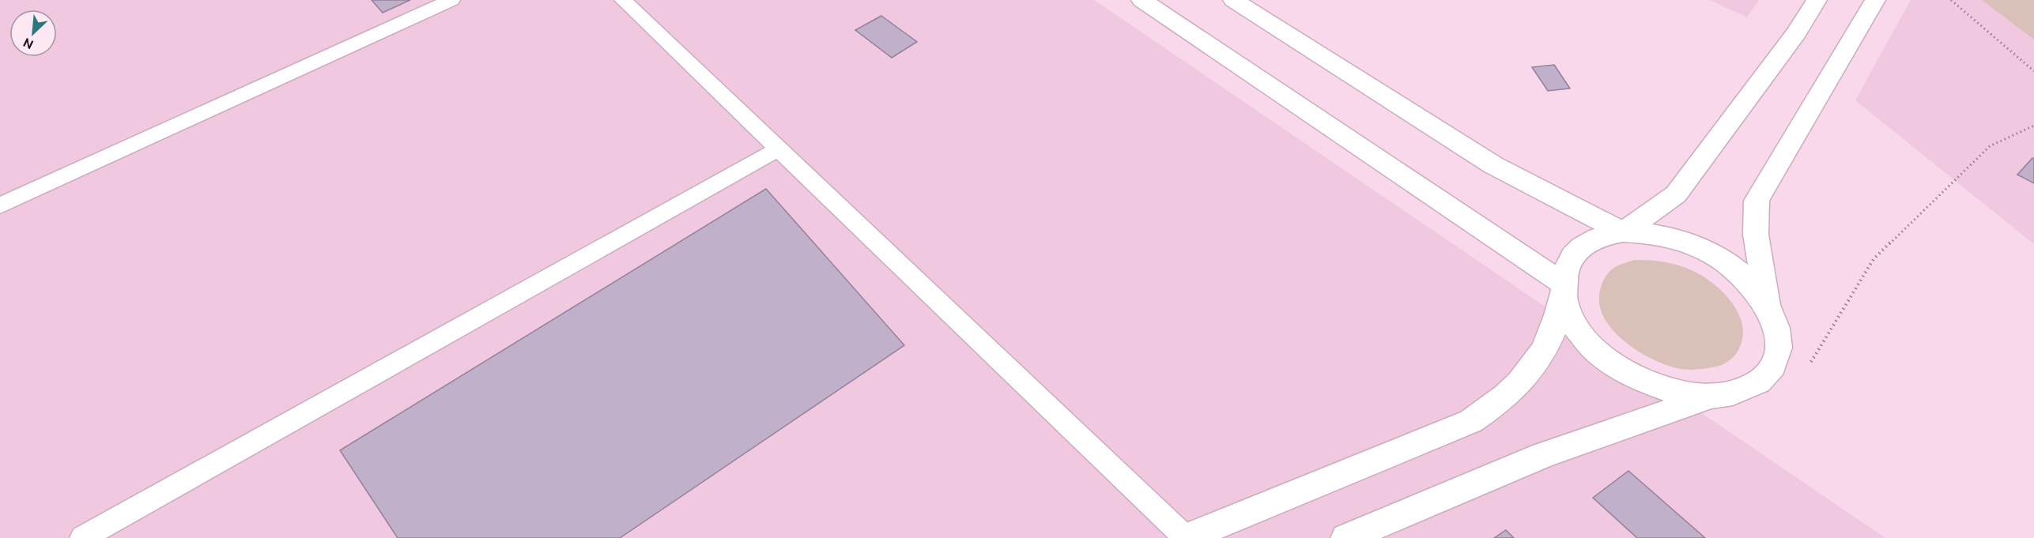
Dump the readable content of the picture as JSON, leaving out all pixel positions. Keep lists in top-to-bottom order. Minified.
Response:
{"north":"bottom left"}
